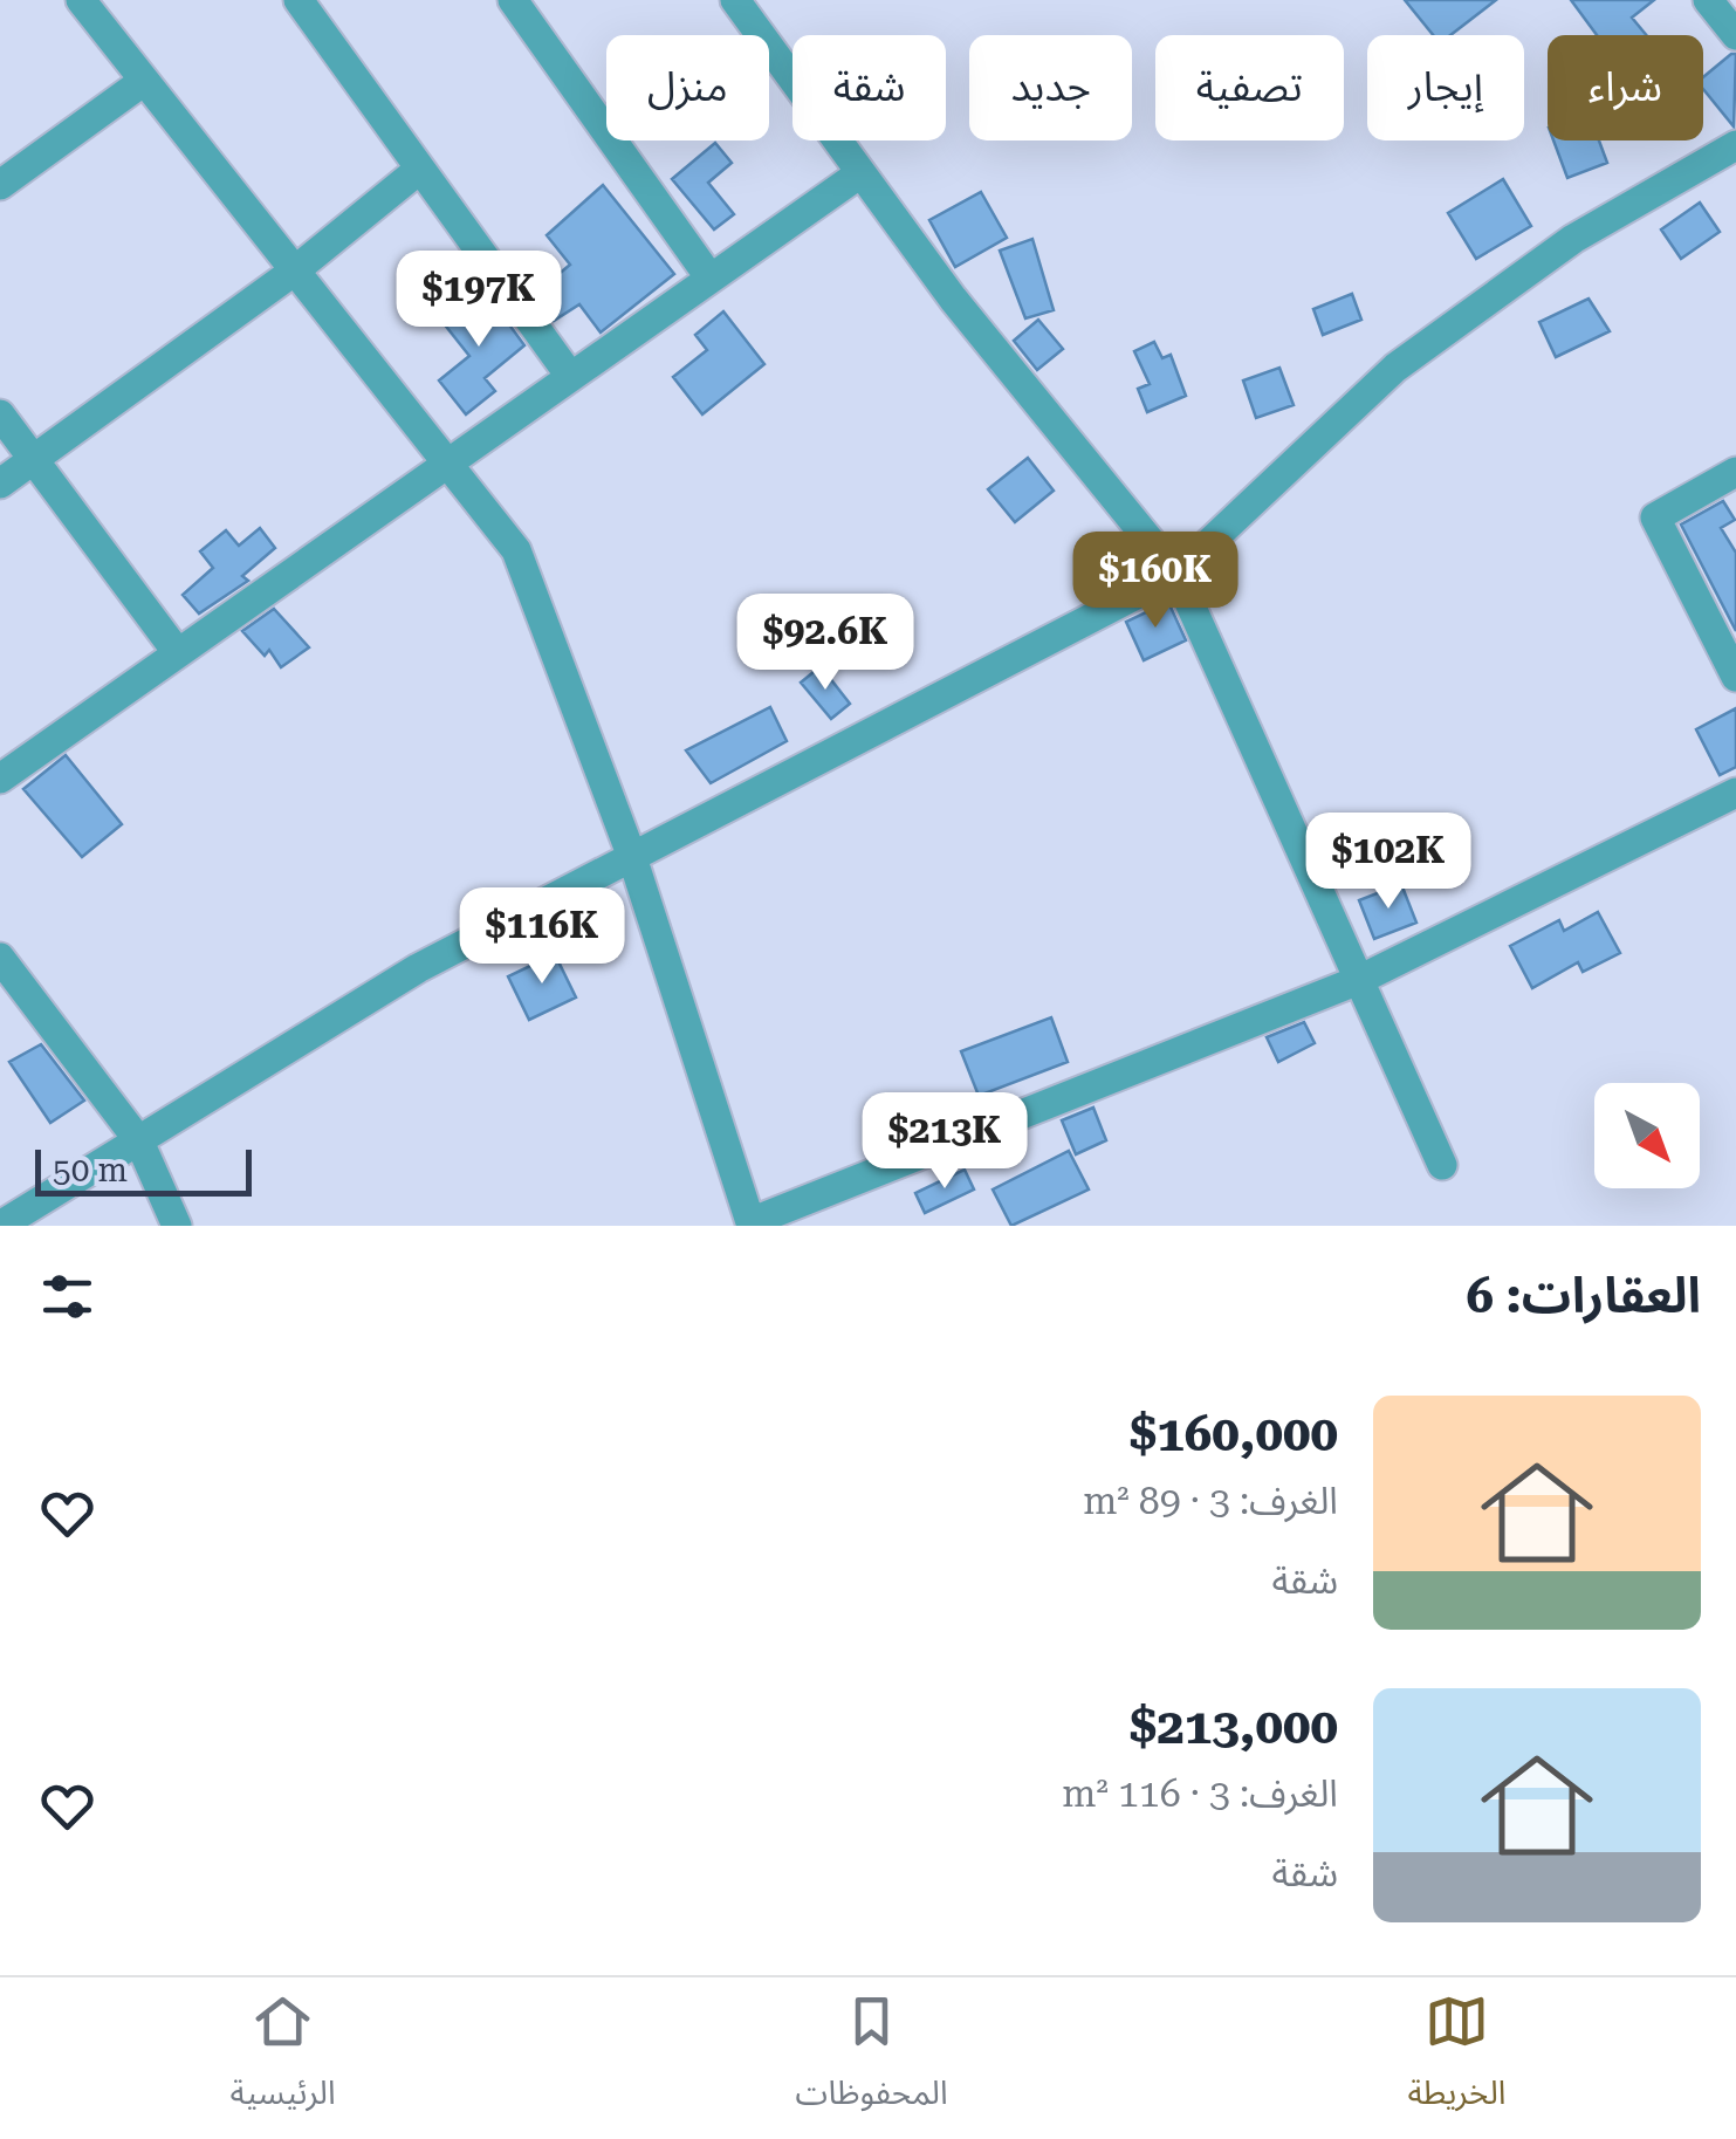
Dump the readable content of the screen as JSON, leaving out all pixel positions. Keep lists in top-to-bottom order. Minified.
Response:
{"scale_bar":"50 m","north":"bottom right","page":{"chip":["شراء","إيجار","تصفية","جديد","شقة","منزل"],"price":["$197K","$160K","$92.6K","$102K","$116K","$213K"],"scale":"50 m","heading":"العقارات: 6","list":[{"name":"$160,000","note":"الغرف: 3 · 89 m² · شقة"},{"name":"$213,000","note":"الغرف: 3 · 116 m² · شقة"}],"tabs":["الخريطة","المحفوظات","الرئيسية"]}}
